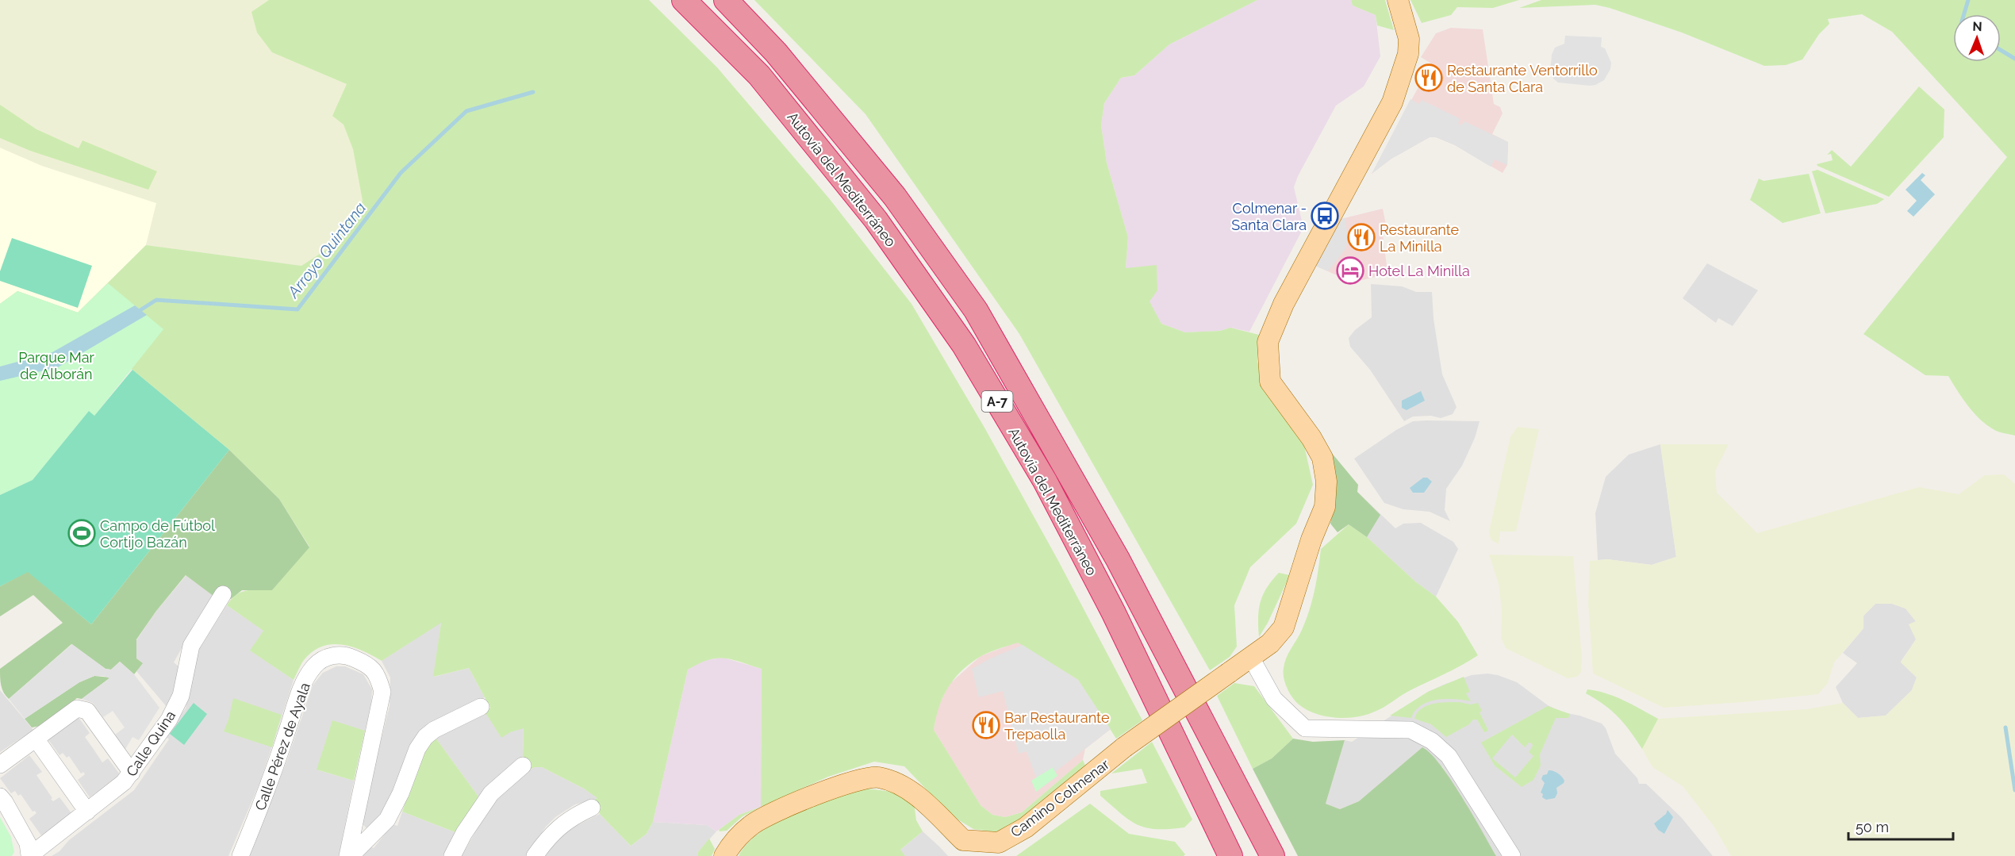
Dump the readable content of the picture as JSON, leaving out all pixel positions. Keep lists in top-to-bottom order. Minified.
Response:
{"streets":{"highway":["Autovía del Mediterráneo","A-7"],"main road":["Camino Colmenar"],"street":["Calle Quina","Calle Pérez de Ayala"]},"water":["Arroyo Quintana"],"parks":["Parque Mar de Alborán"],"places":{"restaurant":["Restaurante Ventorrillo de Santa Clara","Restaurante La Minilla","Bar Restaurante Trepaolla"],"bus stop":["Colmenar - Santa Clara"],"hotel":["Hotel La Minilla"],"sports":["Campo de Fútbol Cortijo Bazán"]},"scale_bar":"50 m","north":"top"}
